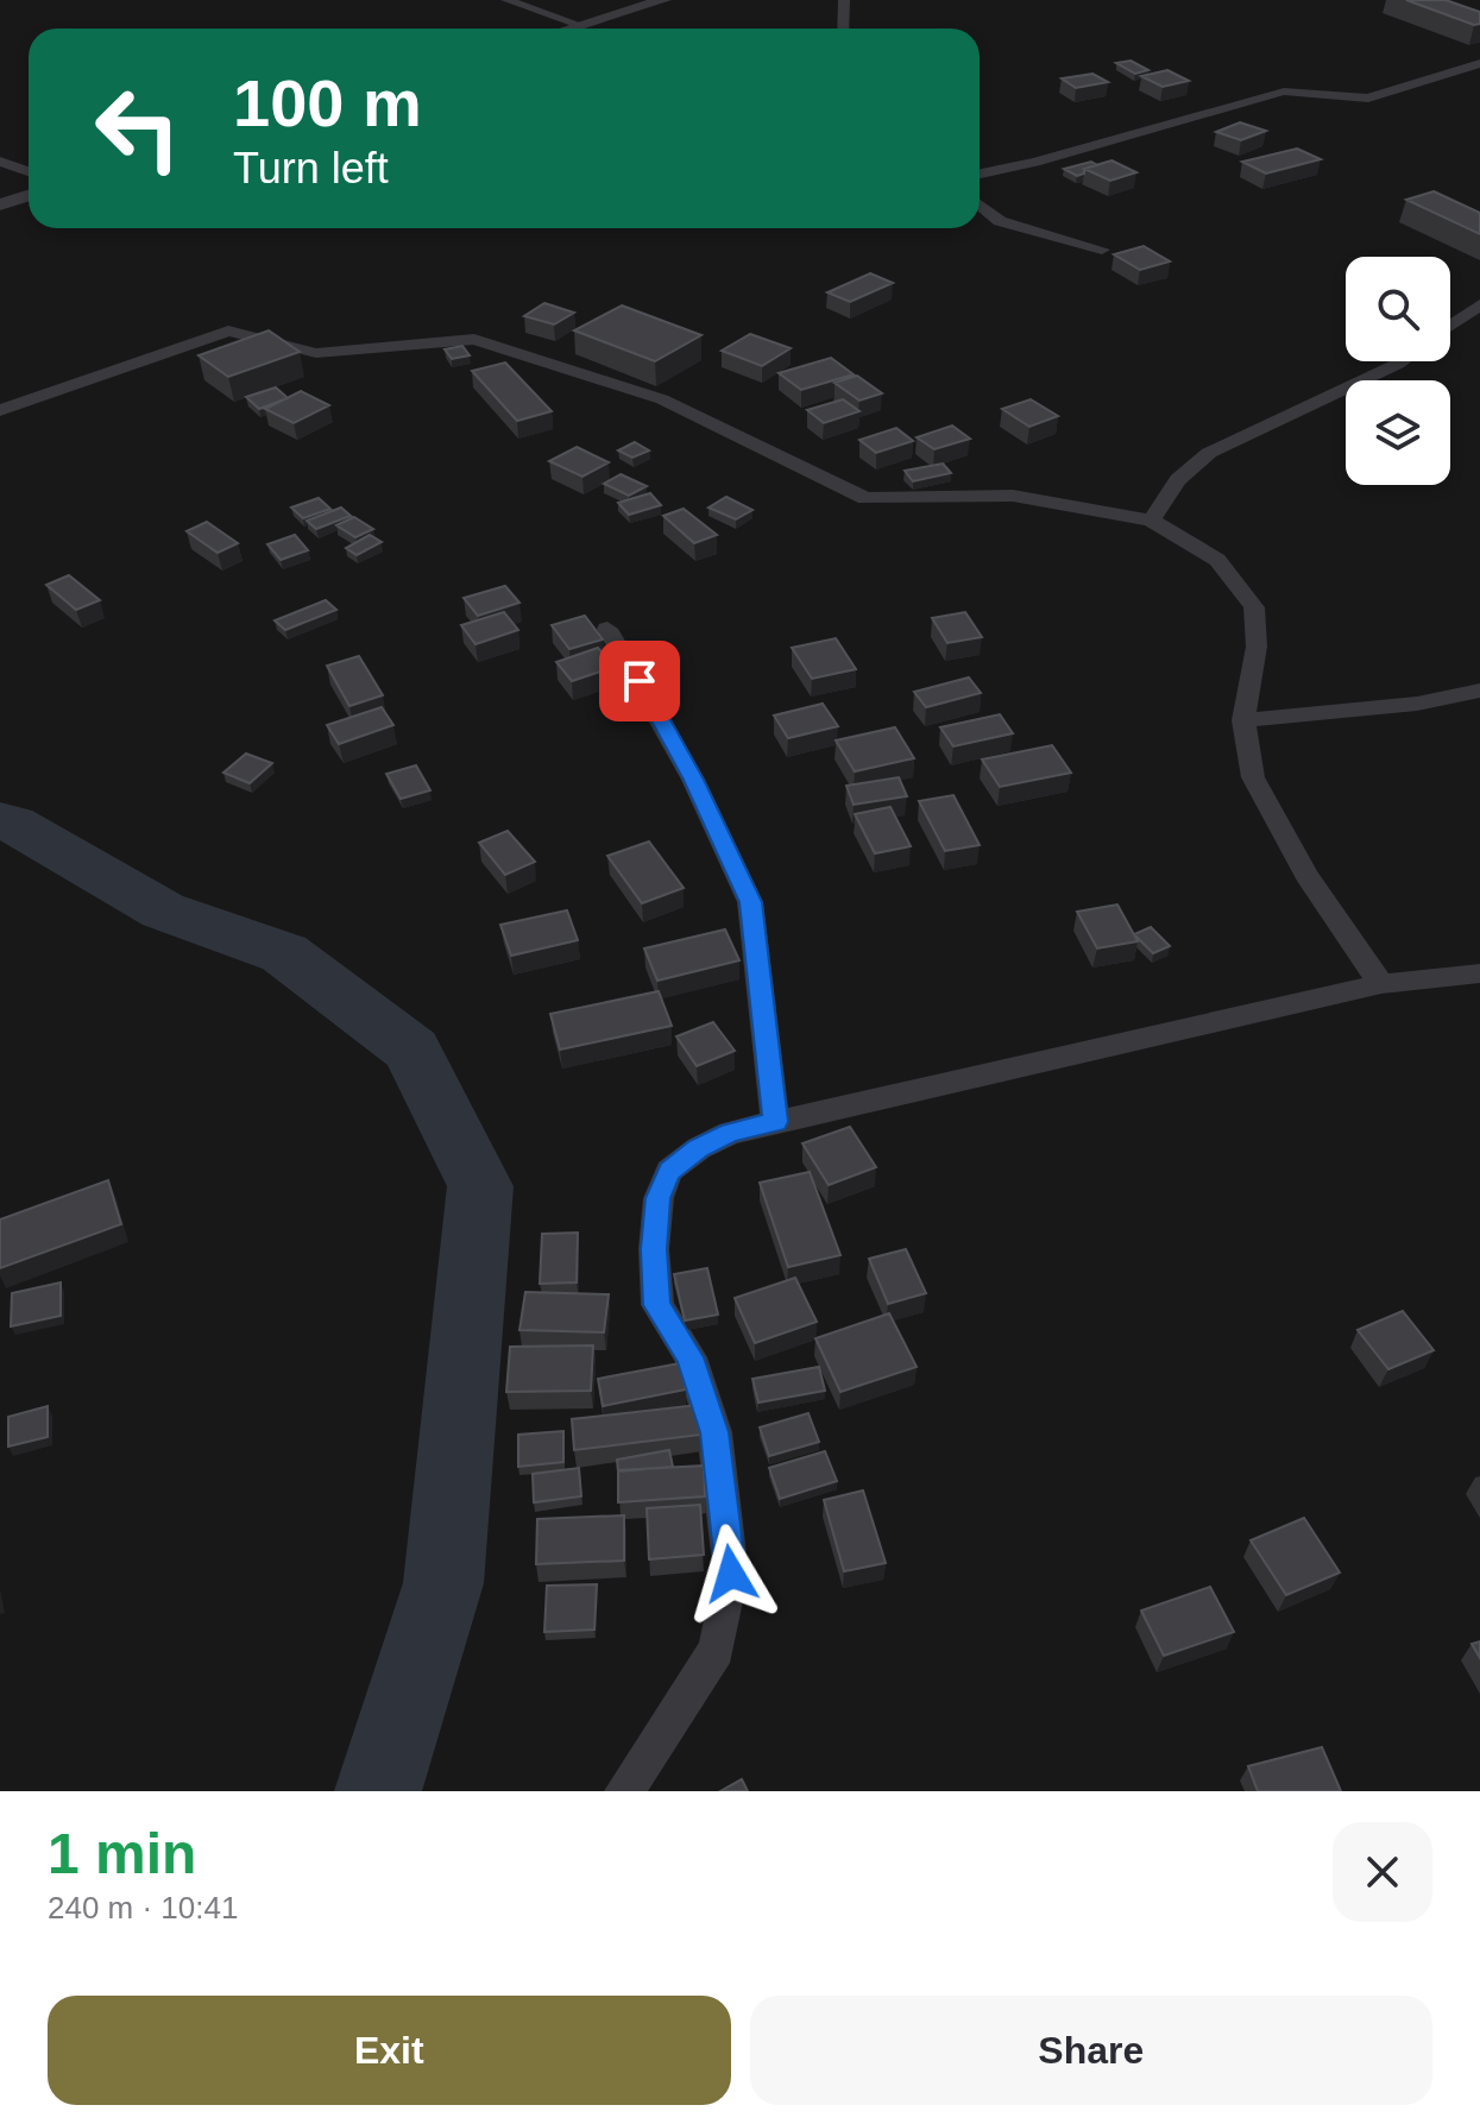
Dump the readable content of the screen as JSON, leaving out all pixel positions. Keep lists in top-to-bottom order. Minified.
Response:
{"page":{"turn":["100 m","Turn left"],"heading":["1 min","240 m · 10:41"],"buttons":["Exit","Share"]}}
